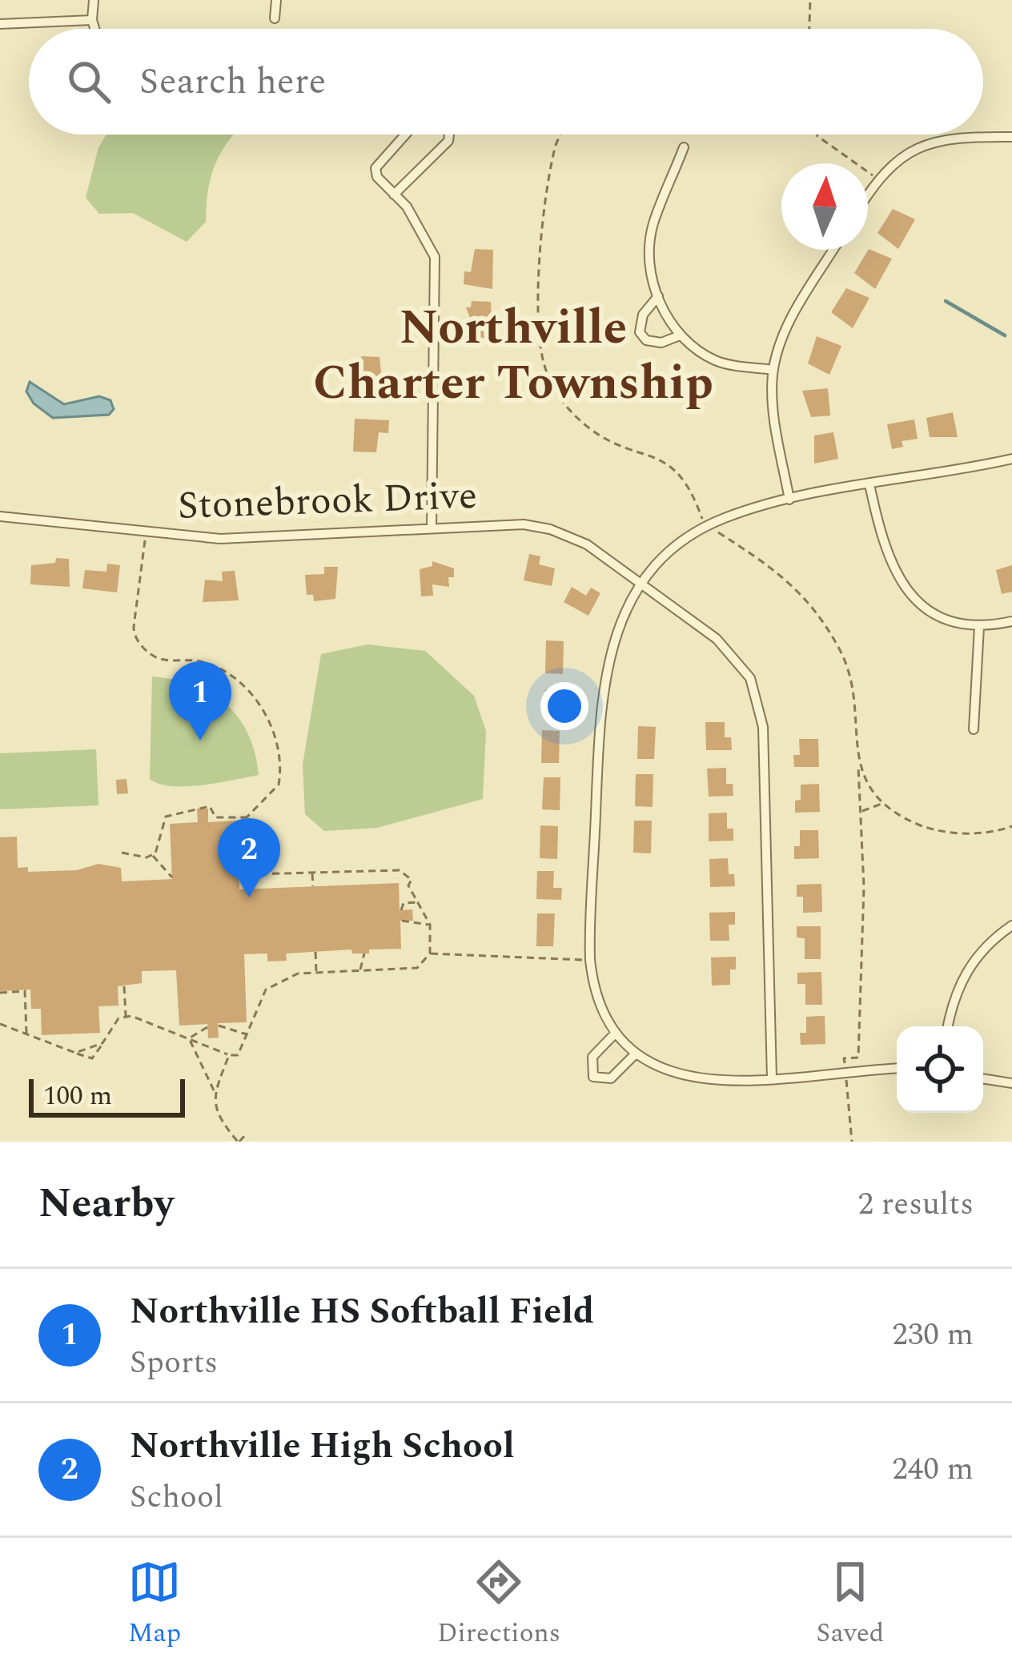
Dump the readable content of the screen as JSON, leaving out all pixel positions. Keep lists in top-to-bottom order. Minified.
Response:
{"streets":{"street":["Stonebrook Drive"]},"districts":["Northville Charter Township"],"scale_bar":"100 m","north":"top","page":{"search":"Search here","pins":["1","2"],"scale":"100 m","heading":["Nearby","2 results"],"list":[{"mark":"1","name":"Northville HS Softball Field","note":"Sports","value":"230 m"},{"mark":"2","name":"Northville High School","note":"School","value":"240 m"}],"nav":["Map","Directions","Saved"]}}
